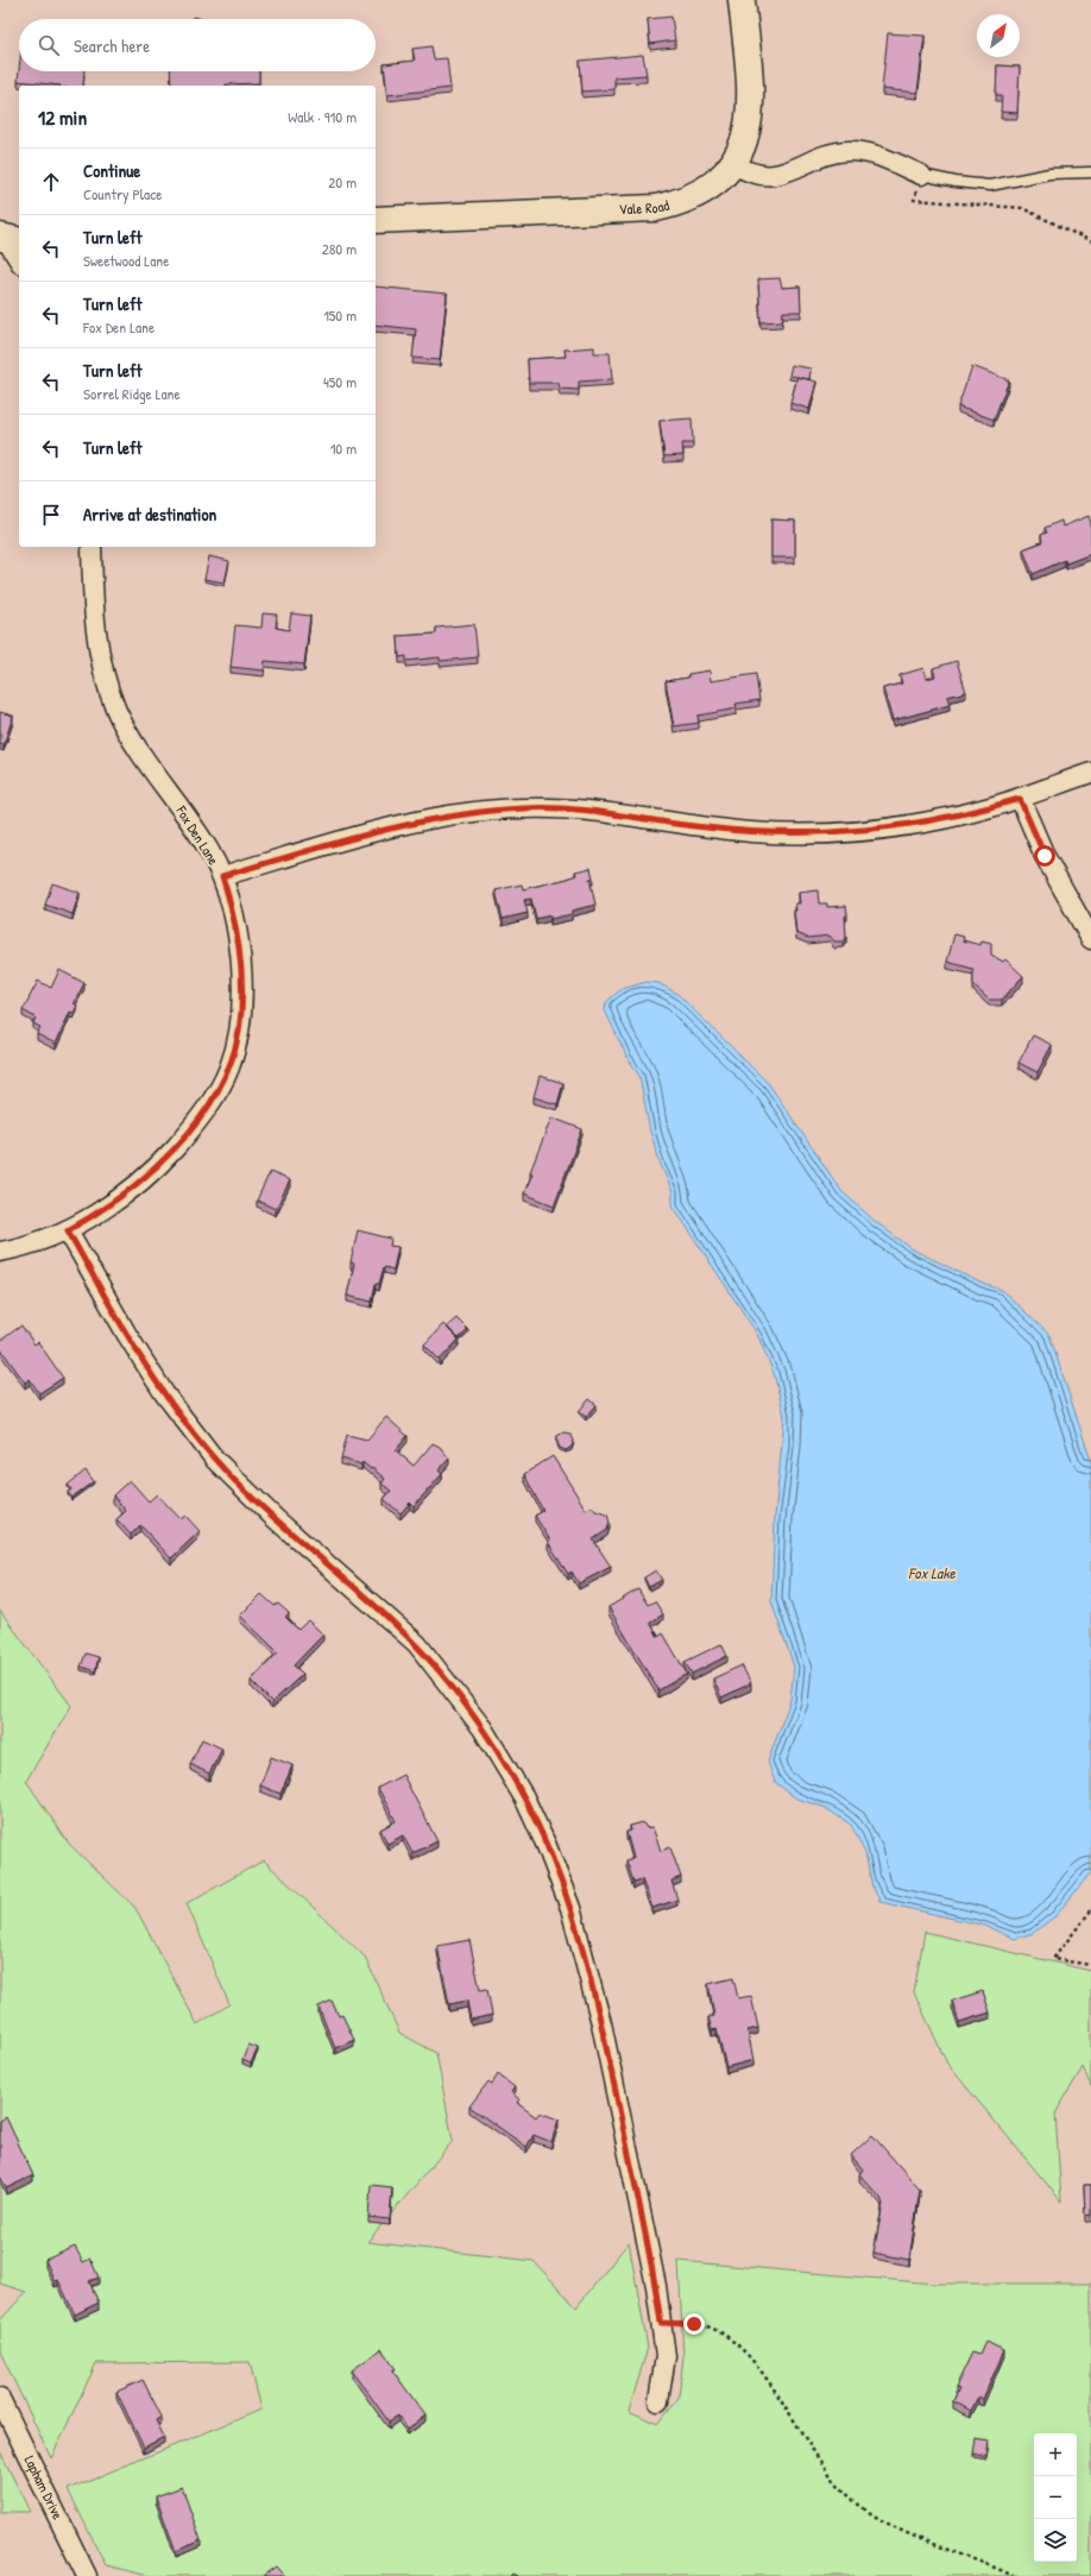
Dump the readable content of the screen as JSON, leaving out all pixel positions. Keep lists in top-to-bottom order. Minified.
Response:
{"streets":{"main road":["Vale Road"],"street":["Fox Den Lane","Lapham Drive"]},"water":["Fox Lake"],"north":"top right","page":{"search":"Search here","heading":["12 min","Walk · 910 m"],"list":[["Continue","Country Place","20 m"],["Turn left","Sweetwood Lane","280 m"],["Turn left","Fox Den Lane","150 m"],["Turn left","Sorrel Ridge Lane","450 m"],["Turn left","10 m"],"Arrive at destination"],"map_buttons":["+","−"]}}
